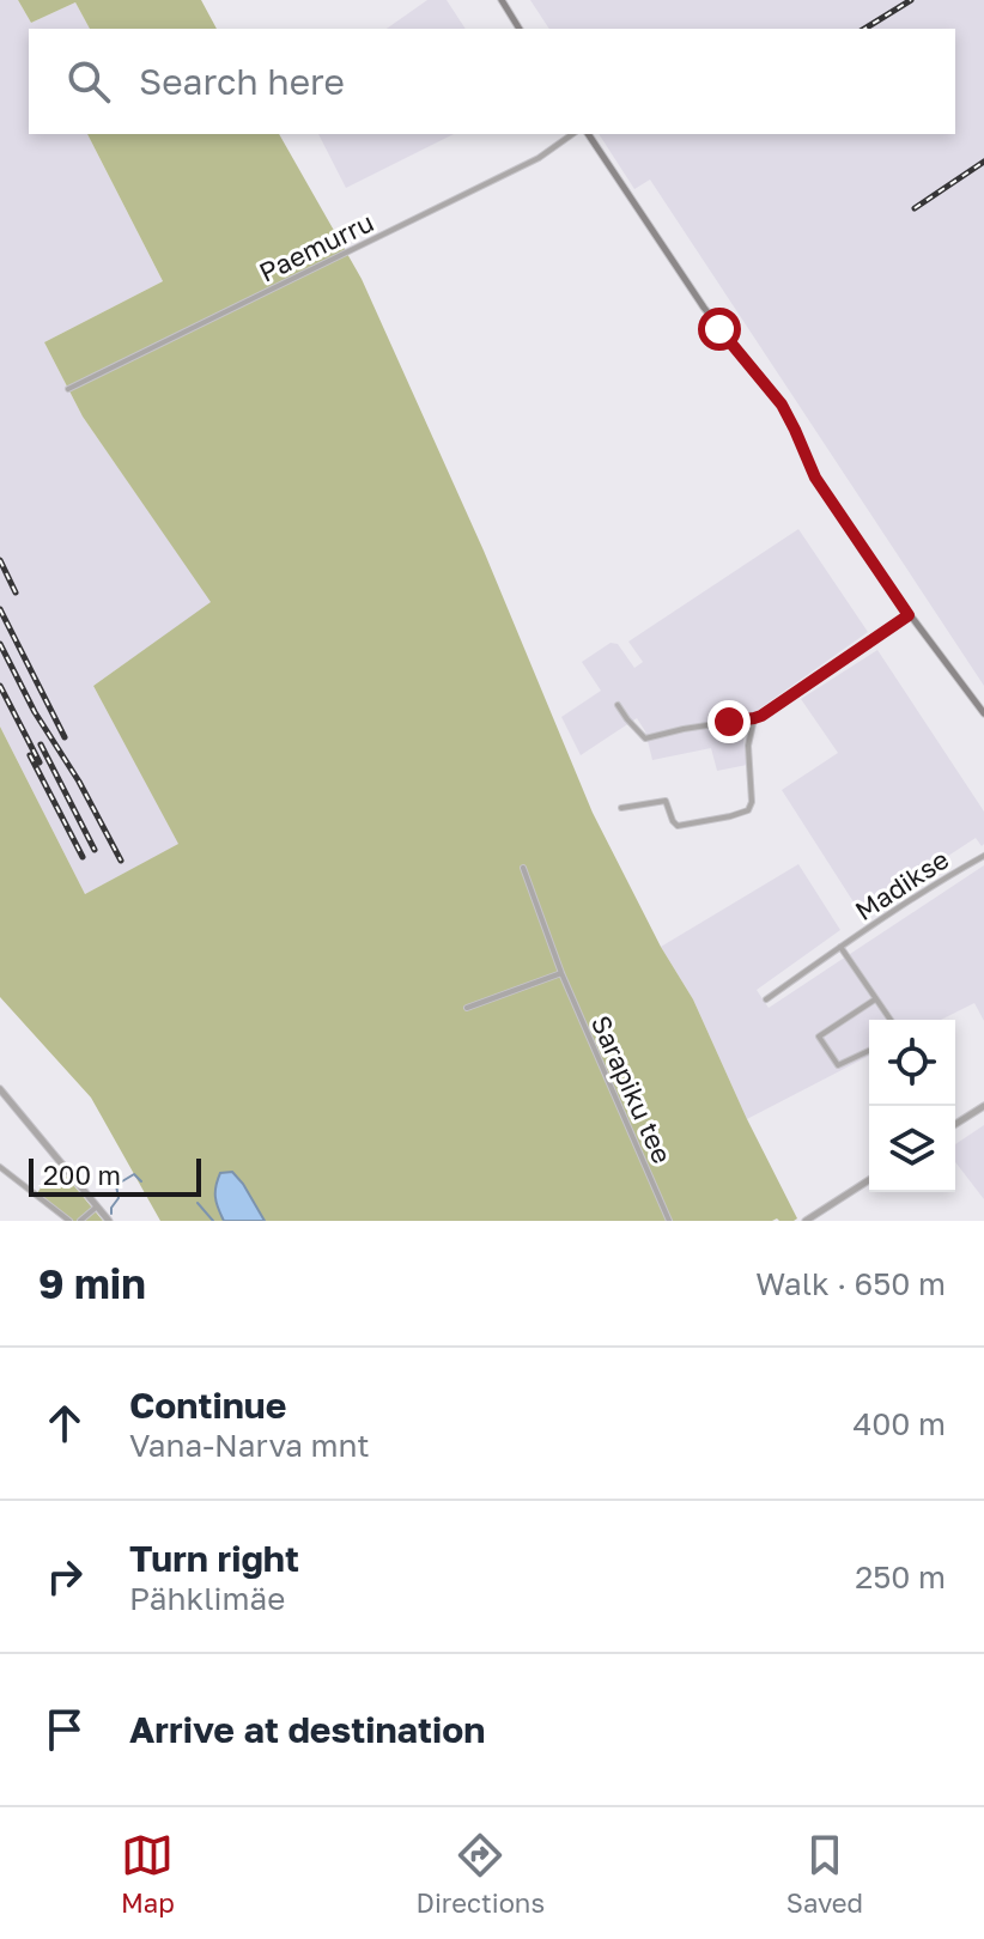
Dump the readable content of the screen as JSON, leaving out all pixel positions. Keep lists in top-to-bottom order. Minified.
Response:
{"streets":{"street":["Paemurru","Madikse","Sarapiku tee"]},"scale_bar":"200 m","page":{"search":"Search here","scale":"200 m","heading":["9 min","Walk · 650 m"],"list":[["Continue","Vana-Narva mnt","400 m"],["Turn right","Pähklimäe","250 m"],"Arrive at destination"],"nav":["Map","Directions","Saved"]}}
